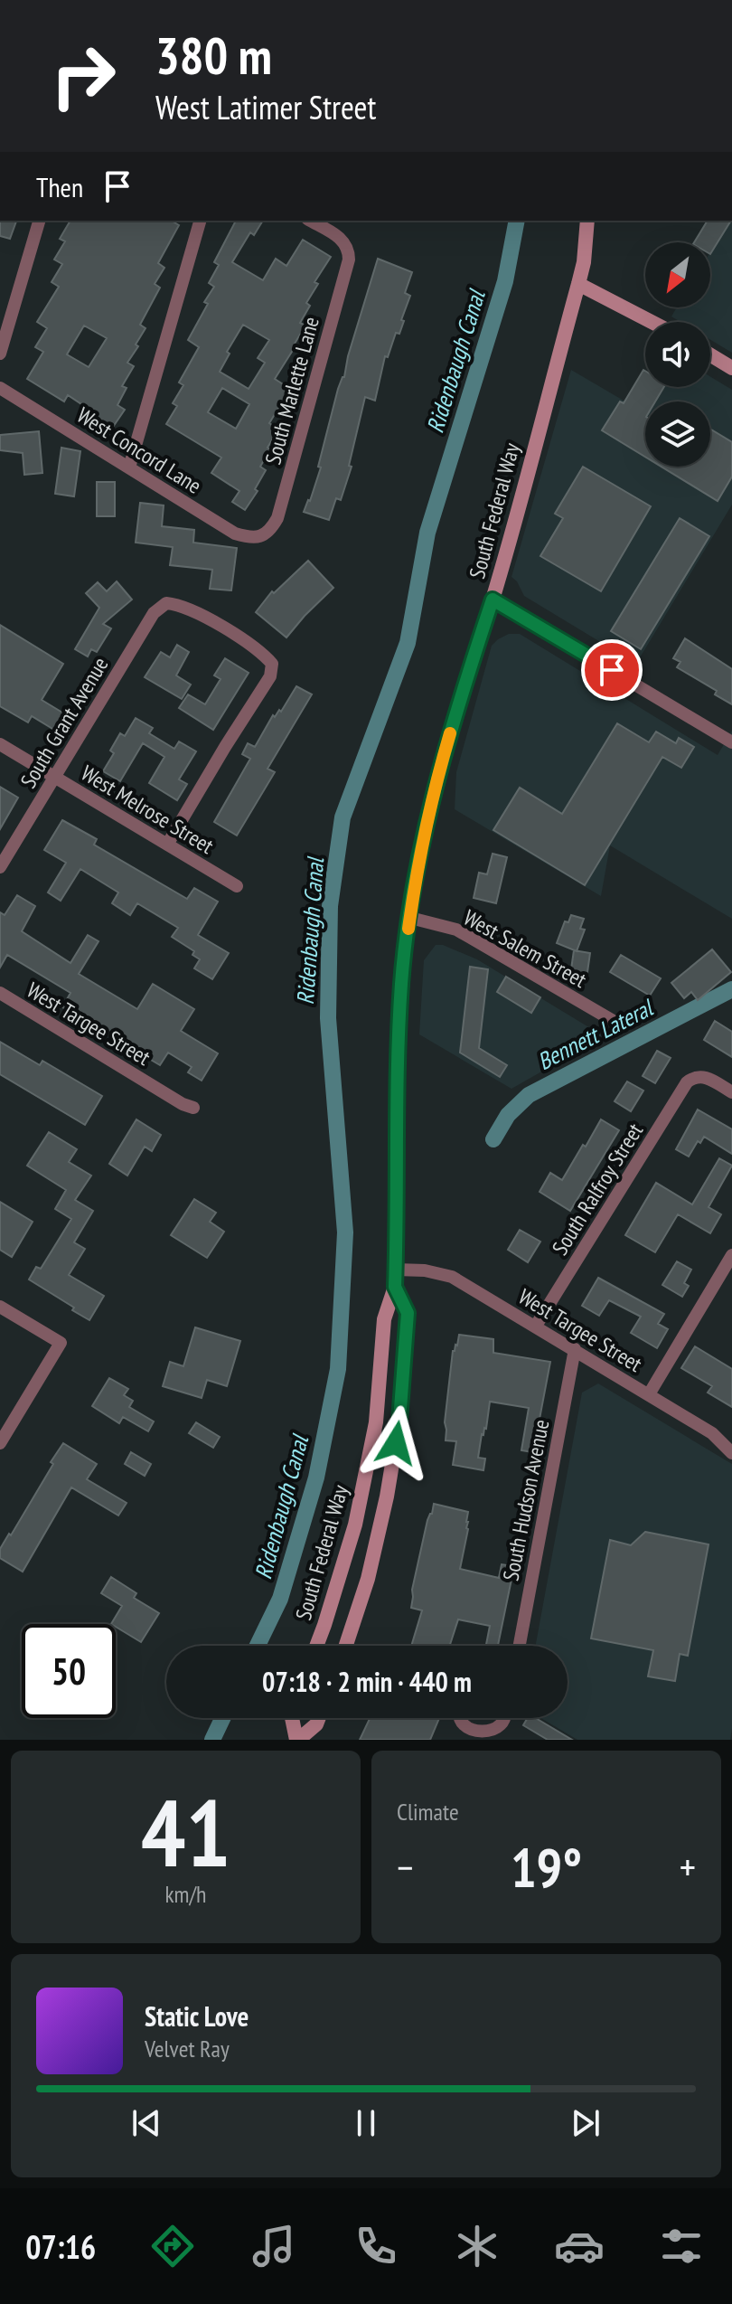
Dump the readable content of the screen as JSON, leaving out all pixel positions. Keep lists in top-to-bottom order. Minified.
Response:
{"streets":{"main road":["South Federal Way"],"street":["South Marlette Lane","West Concord Lane","South Grant Avenue","West Melrose Street","West Salem Street","West Targee Street","South Ralfroy Street","South Hudson Avenue"]},"crossings":[["South Marlette Lane","West Concord Lane"],["South Federal Way","West Salem Street"],["South Federal Way","West Targee Street"],["South Grant Avenue","West Melrose Street"],["West Targee Street","South Ralfroy Street"],["West Targee Street","South Hudson Avenue"]],"water":["Ridenbaugh Canal","Bennett Lateral"],"north":"bottom left","page":{"turn":["380 m","West Latimer Street"],"then":"Then","limit":"50","trip":"07:18 · 2 min · 440 m","tile":[["41","km/h"],"Climate"],"heat":["−","19°","+"],"song":["Static Love","Velvet Ray"],"tabs":"07:16"}}
